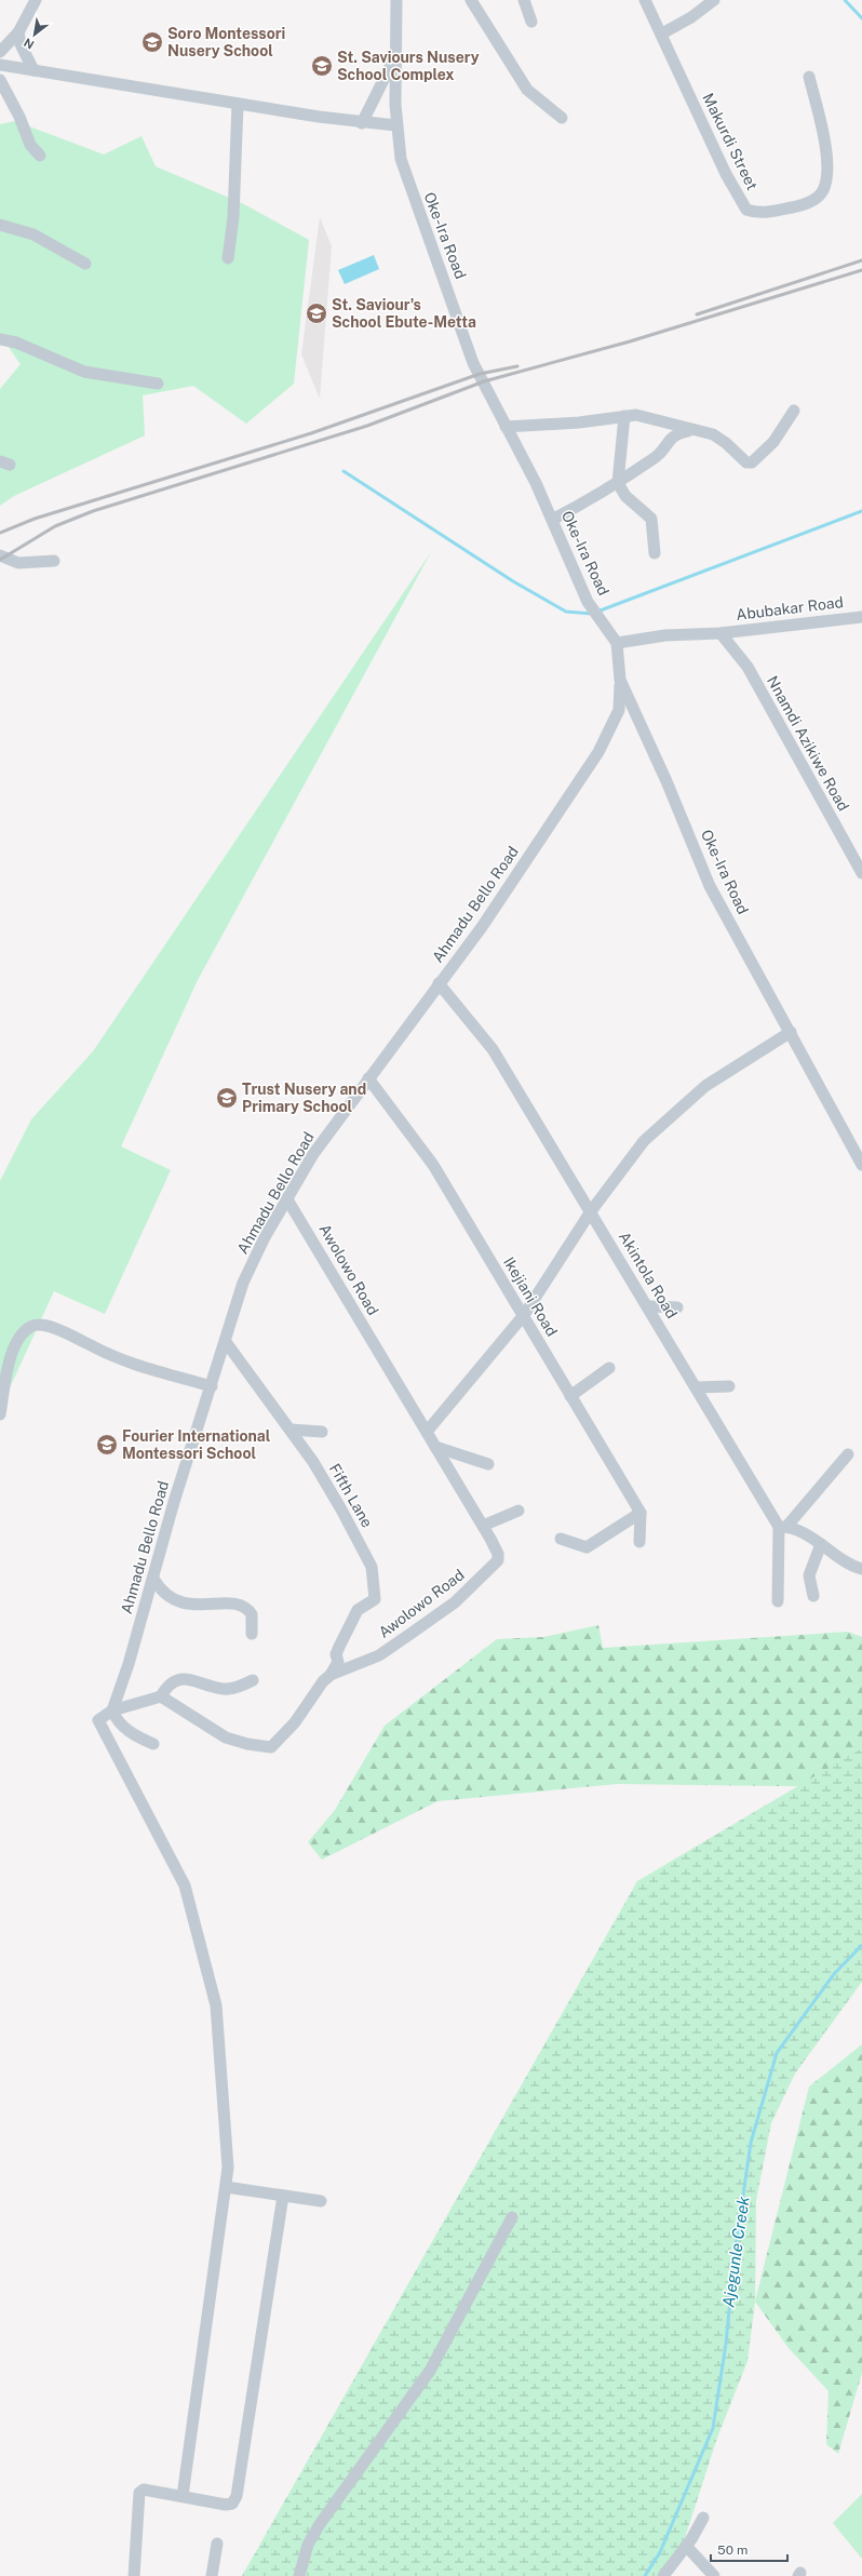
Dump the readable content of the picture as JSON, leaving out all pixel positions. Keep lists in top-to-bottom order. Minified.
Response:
{"streets":{"street":["Makurdi Street","Oke-Ira Road","Abubakar Road","Nnamdi Azikiwe Road","Ahmadu Bello Road","Awolowo Road","Akintola Road","Ikejiani Road","Fifth Lane"]},"crossings":[["Oke-Ira Road","Ahmadu Bello Road"],["Abubakar Road","Nnamdi Azikiwe Road"],["Ahmadu Bello Road","Awolowo Road"],["Ahmadu Bello Road","Akintola Road"],["Ahmadu Bello Road","Ikejiani Road"],["Ahmadu Bello Road","Fifth Lane"],["Awolowo Road","Fifth Lane"]],"water":["Ajegunle Creek"],"places":{"school or university":["Soro Montessori Nusery School","St. Saviours Nusery School Complex","St. Saviour's School Ebute-Metta","Trust Nusery and Primary School","Fourier International Montessori School"]},"scale_bar":"50 m","north":"bottom left"}
